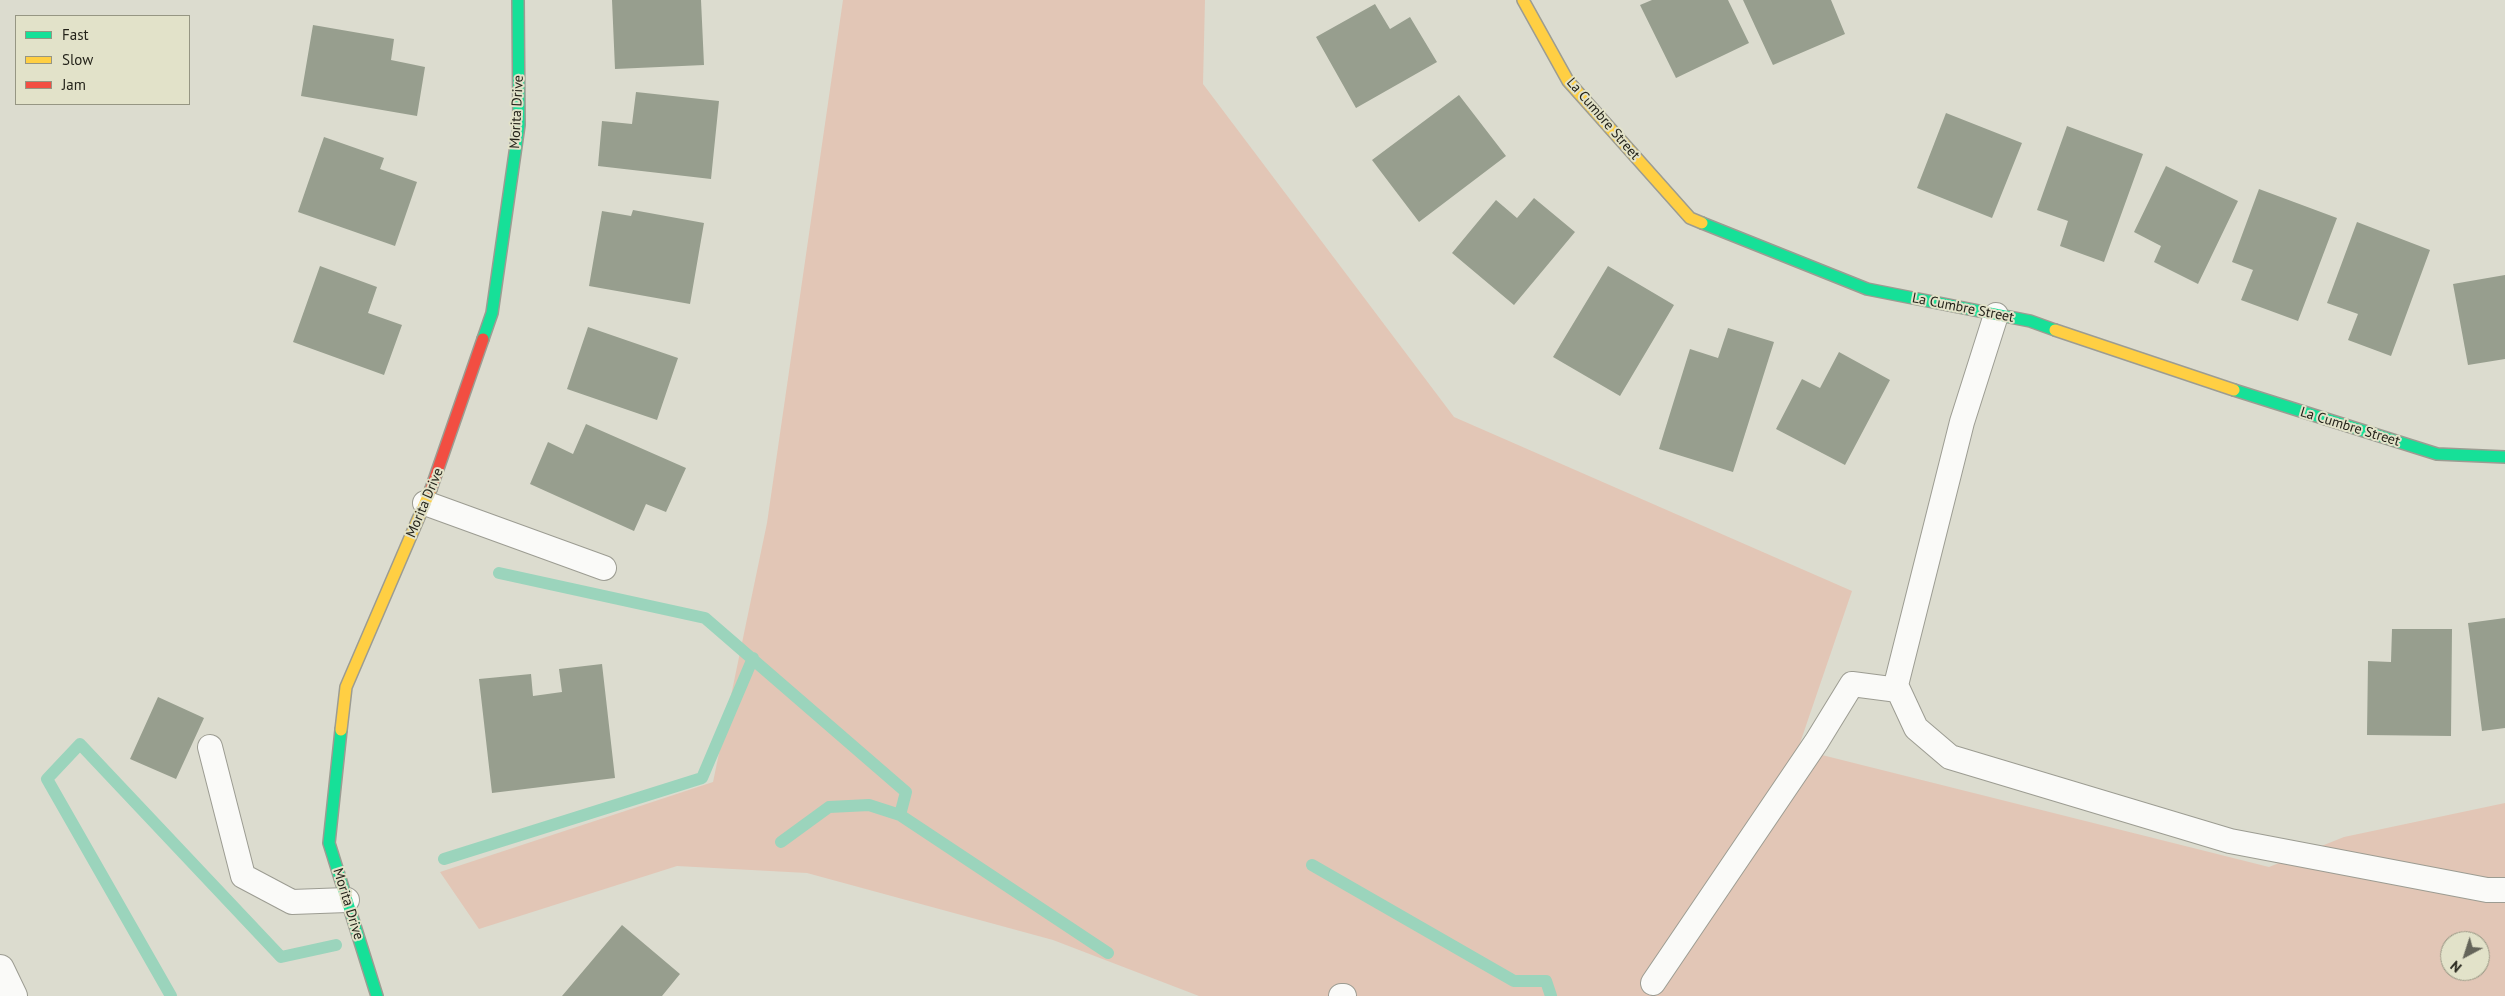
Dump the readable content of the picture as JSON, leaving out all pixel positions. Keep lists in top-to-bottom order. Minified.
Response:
{"streets":{"street":["Morita Drive","La Cumbre Street"]},"legend":["Fast","Slow","Jam"],"north":"bottom left"}
